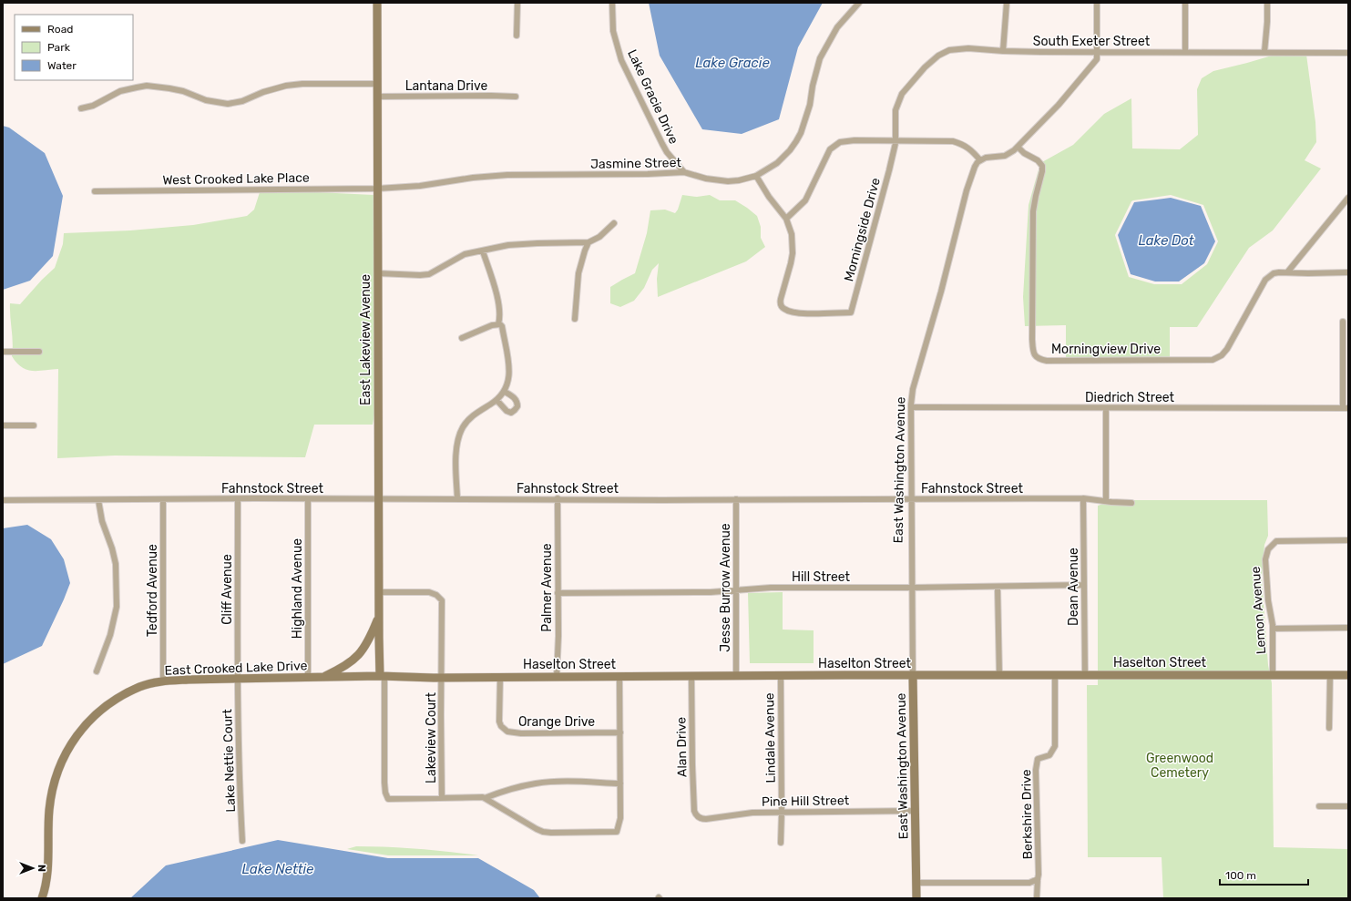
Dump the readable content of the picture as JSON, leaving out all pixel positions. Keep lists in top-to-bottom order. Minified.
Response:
{"streets":{"street":["South Exeter Street","Lantana Drive","Lake Gracie Drive","Jasmine Street","West Crooked Lake Place","Morningside Drive","East Lakeview Avenue","Morningview Drive","Diedrich Street","East Washington Avenue","Fahnstock Street","Hill Street","Dean Avenue","Palmer Avenue","Jesse Burrow Avenue","Highland Avenue","Cliff Avenue","Tedford Avenue","Lemon Avenue","Haselton Street","East Crooked Lake Drive","Orange Drive","Lakeview Court","Lindale Avenue","Alan Drive","Lake Nettie Court","Pine Hill Street","Berkshire Drive"]},"crossings":[["South Exeter Street","Morningside Drive"],["Lantana Drive","East Lakeview Avenue"],["Lake Gracie Drive","Jasmine Street"],["Jasmine Street","West Crooked Lake Place"],["Jasmine Street","East Lakeview Avenue"],["West Crooked Lake Place","East Lakeview Avenue"],["East Lakeview Avenue","Fahnstock Street"],["East Lakeview Avenue","Haselton Street"],["East Lakeview Avenue","East Crooked Lake Drive"],["East Lakeview Avenue","Lakeview Court"],["Diedrich Street","East Washington Avenue"],["East Washington Avenue","Fahnstock Street"],["East Washington Avenue","Hill Street"],["East Washington Avenue","Haselton Street"],["East Washington Avenue","Pine Hill Street"],["Fahnstock Street","Dean Avenue"],["Fahnstock Street","Palmer Avenue"],["Fahnstock Street","Jesse Burrow Avenue"],["Fahnstock Street","Highland Avenue"],["Fahnstock Street","Cliff Avenue"],["Fahnstock Street","Tedford Avenue"],["Hill Street","Dean Avenue"],["Hill Street","Palmer Avenue"],["Hill Street","Jesse Burrow Avenue"],["Dean Avenue","Haselton Street"],["Palmer Avenue","Haselton Street"],["Jesse Burrow Avenue","Haselton Street"],["Highland Avenue","East Crooked Lake Drive"],["Cliff Avenue","East Crooked Lake Drive"],["Cliff Avenue","Lake Nettie Court"],["Tedford Avenue","East Crooked Lake Drive"],["Lemon Avenue","Haselton Street"],["Haselton Street","East Crooked Lake Drive"],["Haselton Street","Orange Drive"],["Haselton Street","Lakeview Court"],["Haselton Street","Lindale Avenue"],["Haselton Street","Alan Drive"],["Haselton Street","Berkshire Drive"],["East Crooked Lake Drive","Lake Nettie Court"],["Lindale Avenue","Pine Hill Street"],["Alan Drive","Pine Hill Street"]],"water":["Lake Gracie","Lake Dot","Lake Nettie"],"parks":["Greenwood Cemetery"],"legend":["Road","Park","Water"],"scale_bar":"100 m","north":"right"}
